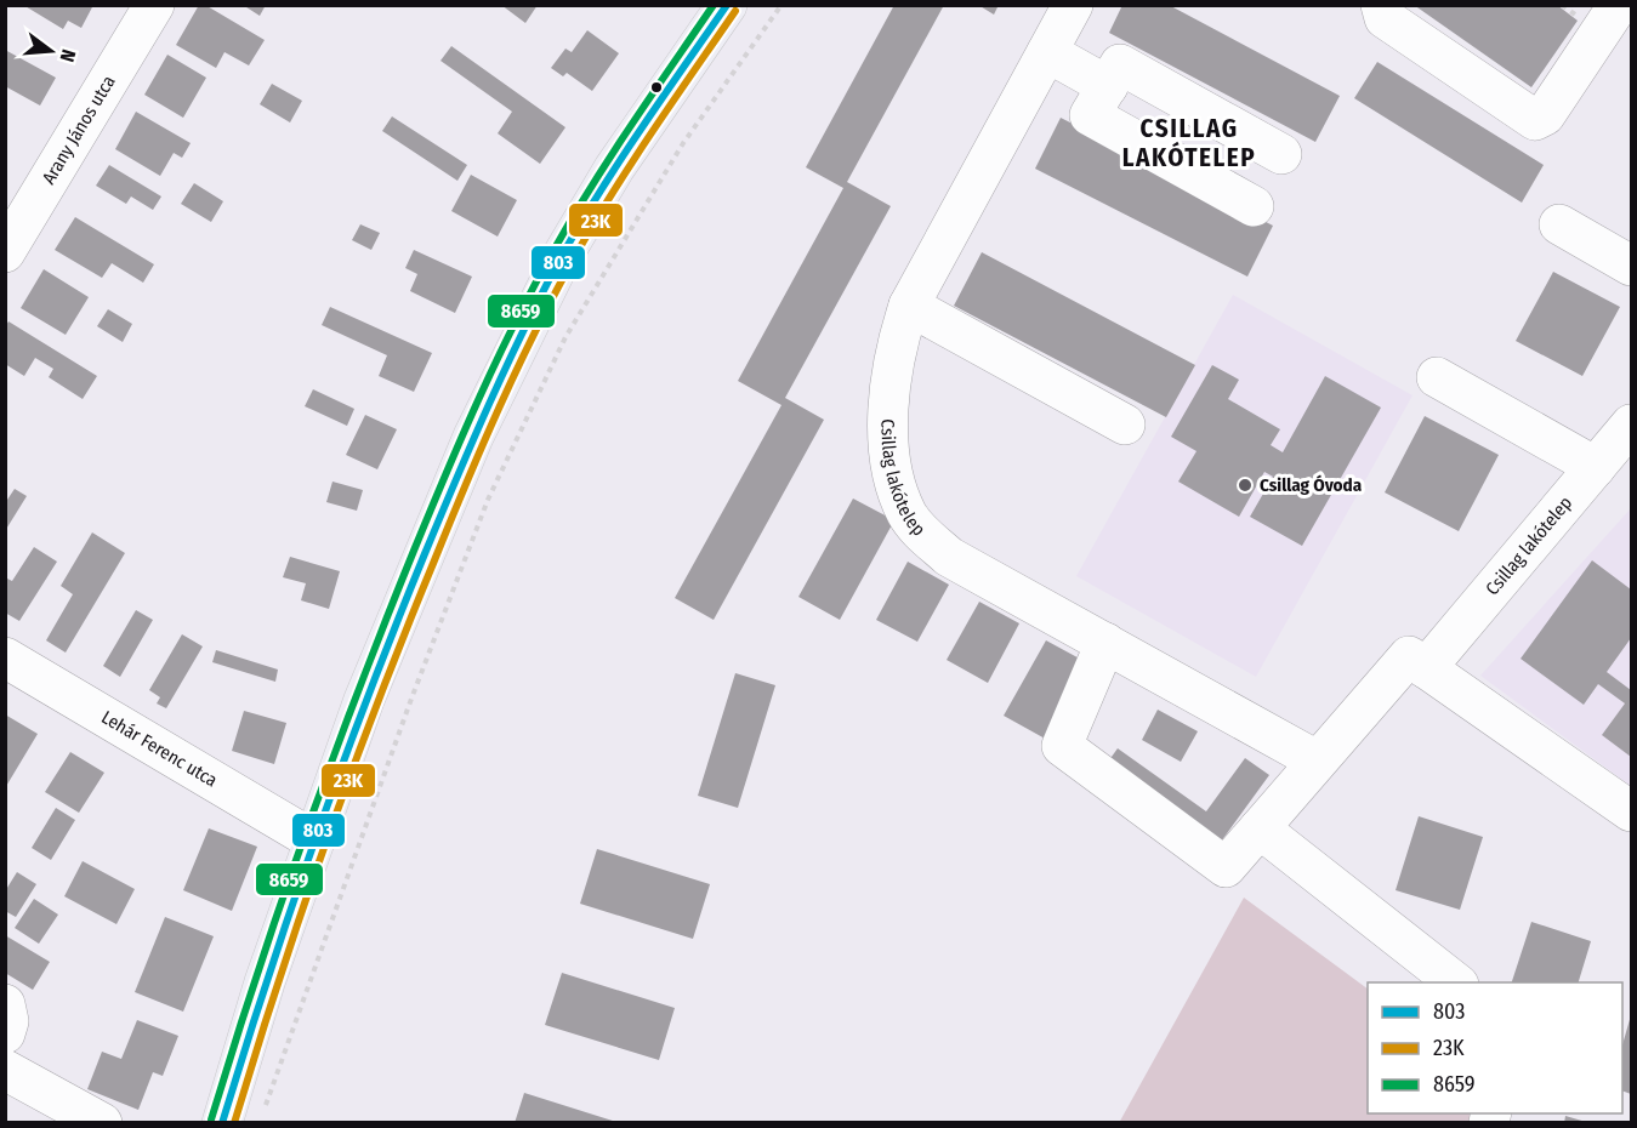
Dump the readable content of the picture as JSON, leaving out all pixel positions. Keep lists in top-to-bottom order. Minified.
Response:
{"streets":{"street":["Arany János utca","Csillag lakótelep","Lehár Ferenc utca"]},"districts":["CSILLAG LAKÓTELEP"],"places":["Csillag Óvoda"],"lines":["transit line 803","transit line 8659","transit line 23K"],"legend":["803","23K","8659"],"north":"right"}
